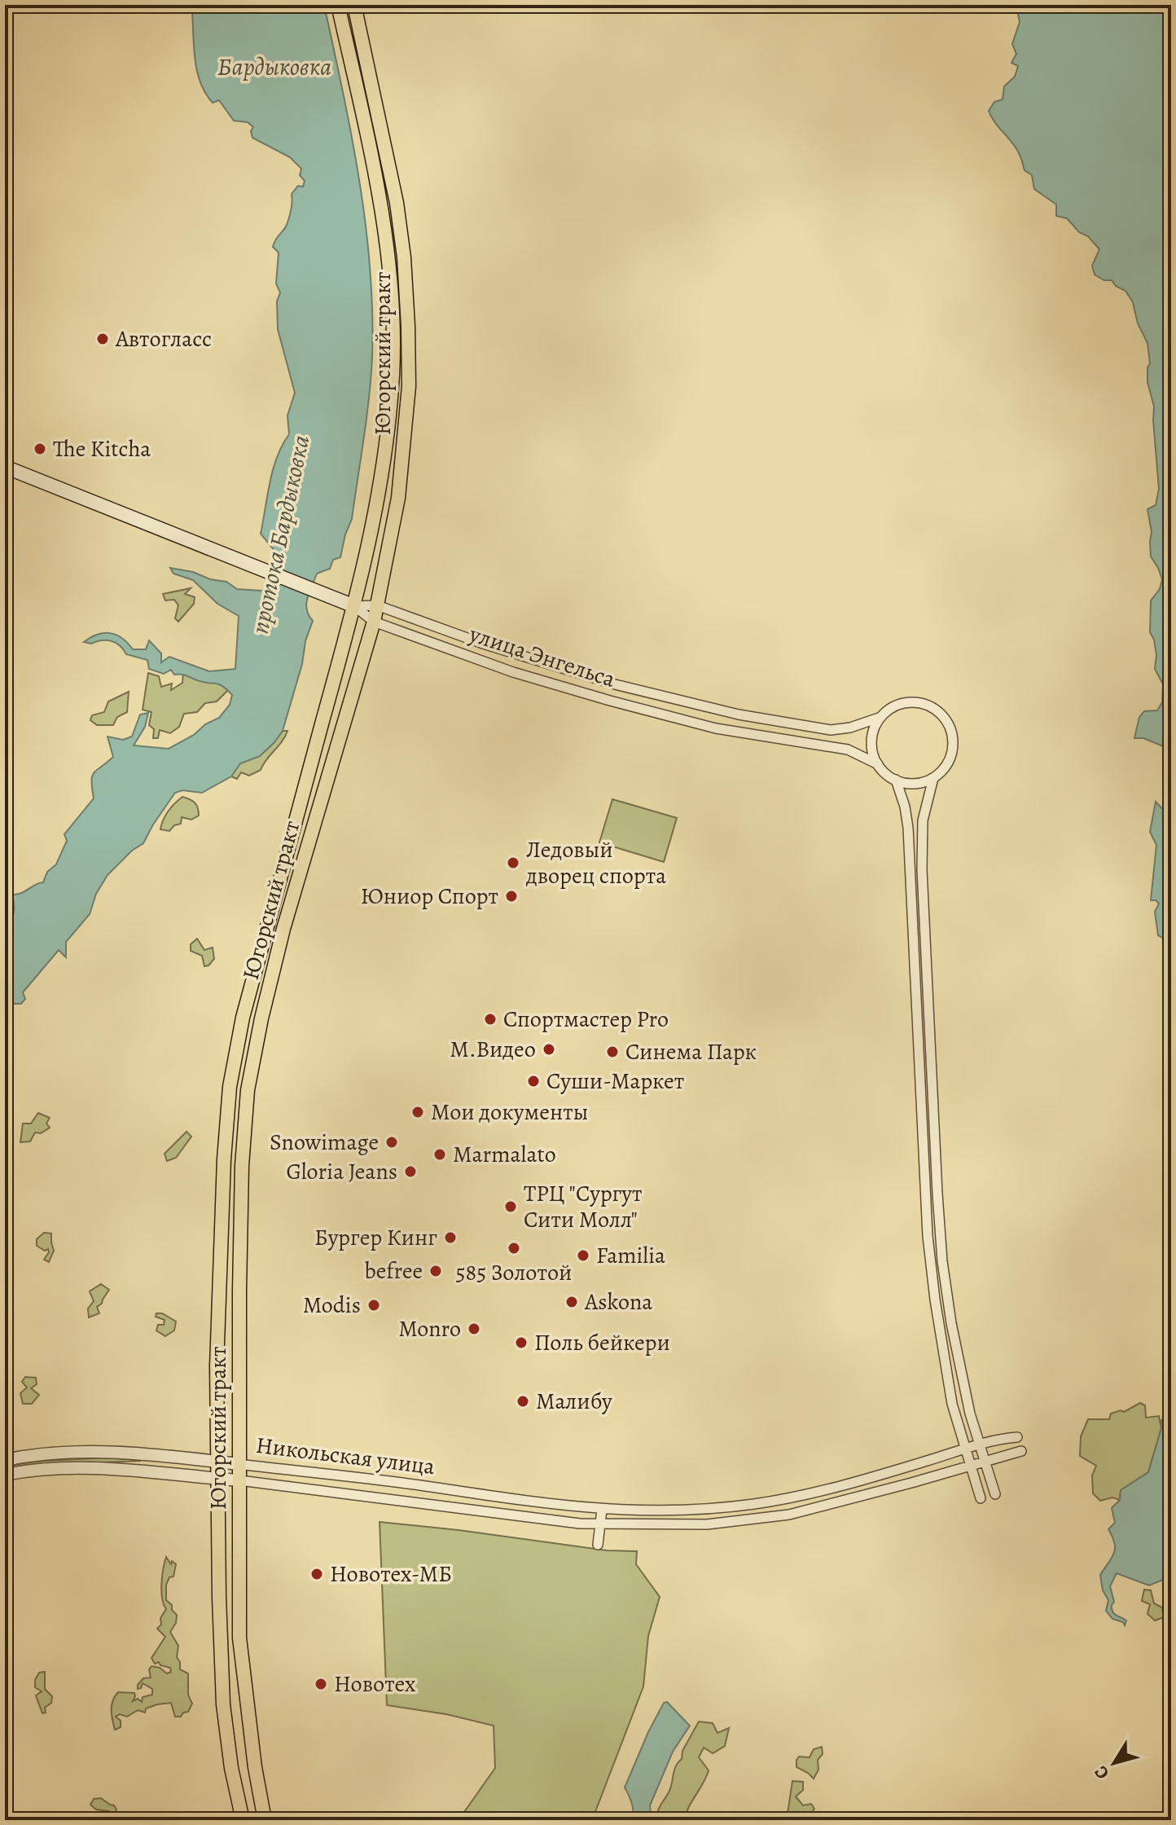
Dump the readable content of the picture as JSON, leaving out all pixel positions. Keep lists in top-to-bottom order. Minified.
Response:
{"streets":{"main road":["Югорский тракт","улица Энгельса"],"street":["Никольская улица"]},"crossings":[["Югорский тракт","улица Энгельса"],["Югорский тракт","Никольская улица"]],"water":["Бардыковка","протока Бардыковка"],"places":["Автогласс","The Kitcha","Ледовый дворец спорта","Юниор Спорт","Спортмастер Pro","М.Видео","Синема Парк","Суши-Маркет","Мои документы","Snowimage","Marmalato","Gloria Jeans","ТРЦ \"Сургут Сити Молл\"","Бургер Кинг","585 Золотой","Familia","befree","Askona","Modis","Monro","Поль бейкери","Малибу","Новотех-МБ","Новотех"],"north":"bottom left"}
